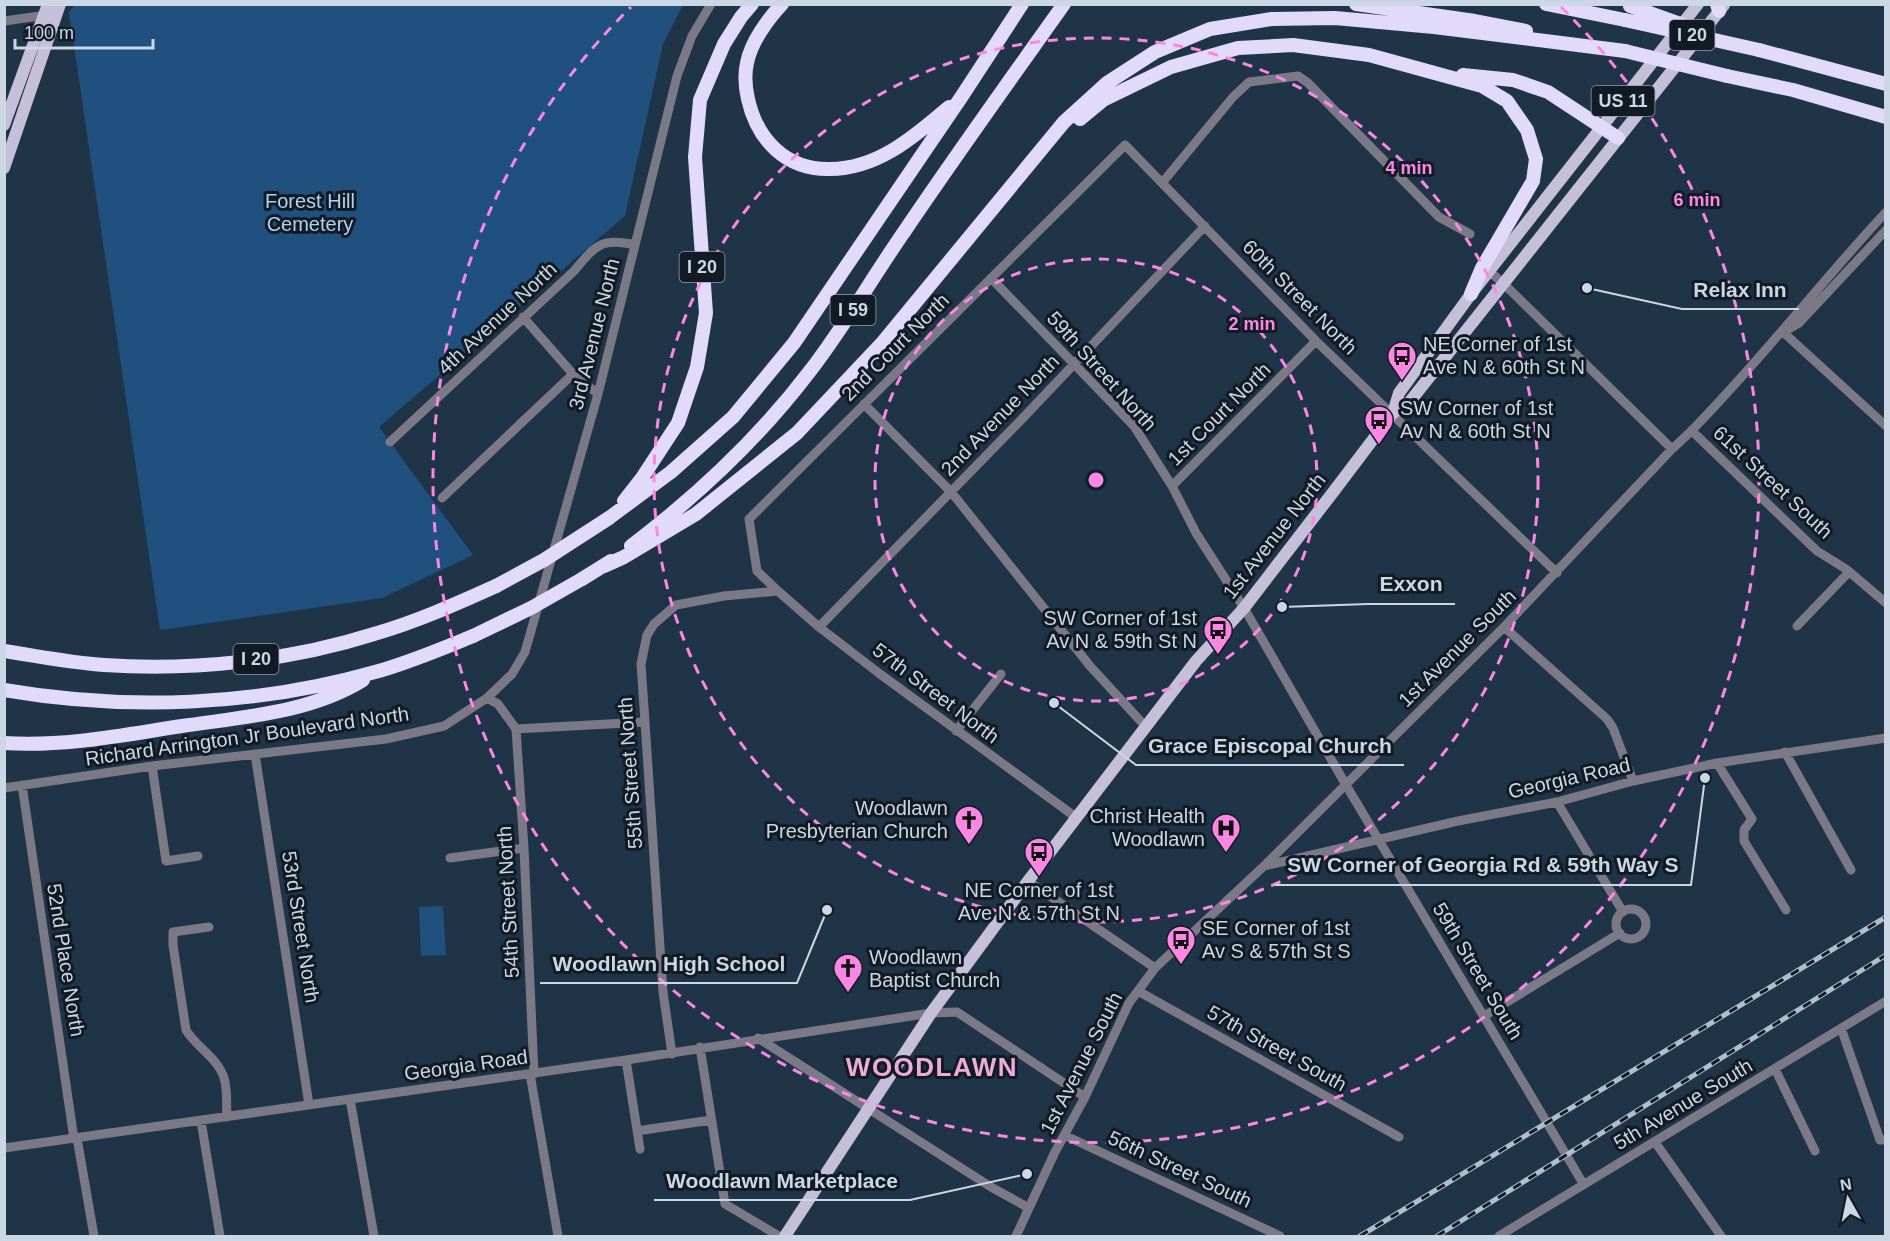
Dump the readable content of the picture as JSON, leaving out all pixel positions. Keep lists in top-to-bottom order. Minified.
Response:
{"streets":{"highway":["I 20","I 59"],"main road":["US 11","1st Avenue North"],"street":["60th Street North","4th Avenue North","3rd Avenue North","2nd Court North","59th Street North","1st Court North","2nd Avenue North","61st Street South","1st Avenue South","57th Street North","Richard Arrington Jr Boulevard North","55th Street North","Georgia Road","54th Street North","53rd Street North","52nd Place North","59th Street South","57th Street South","5th Avenue South","56th Street South"]},"crossings":[["I 20","I 59"],["60th Street North","2nd Court North"],["60th Street North","1st Court North"],["60th Street North","2nd Avenue North"],["60th Street North","1st Avenue North"],["60th Street North","1st Avenue South"],["4th Avenue North","3rd Avenue North"],["3rd Avenue North","Richard Arrington Jr Boulevard North"],["2nd Court North","59th Street North"],["2nd Court North","57th Street North"],["2nd Court North","55th Street North"],["59th Street North","1st Court North"],["59th Street North","2nd Avenue North"],["59th Street North","1st Avenue North"],["59th Street North","59th Street South"],["2nd Avenue North","57th Street North"],["61st Street South","1st Avenue South"],["1st Avenue North","57th Street North"],["1st Avenue North","Georgia Road"],["1st Avenue South","Georgia Road"],["1st Avenue South","59th Street South"],["1st Avenue South","57th Street South"],["1st Avenue South","56th Street South"],["57th Street North","55th Street North"],["Richard Arrington Jr Boulevard North","53rd Street North"],["Richard Arrington Jr Boulevard North","52nd Place North"],["55th Street North","Georgia Road"],["Georgia Road","54th Street North"],["Georgia Road","53rd Street North"],["Georgia Road","52nd Place North"],["Georgia Road","59th Street South"],["59th Street South","5th Avenue South"]],"districts":["WOODLAWN"],"parks":["Forest Hill Cemetery"],"places":{"other":["Relax Inn","Exxon","Grace Episcopal Church","SW Corner of Georgia Rd & 59th Way S","Woodlawn High School","Woodlawn Marketplace"],"bus stop":["NE Corner of 1st Ave N & 60th St N","SW Corner of 1st Av N & 60th St N","SW Corner of 1st Av N & 59th St N","NE Corner of 1st Ave N & 57th St N","SE Corner of 1st Av S & 57th St S"],"church":["Woodlawn Presbyterian Church","Woodlawn Baptist Church"],"hospital":["Christ Health Woodlawn"]},"scale_bar":"100 m","north":"top","rings":["4 min","6 min","2 min"]}
